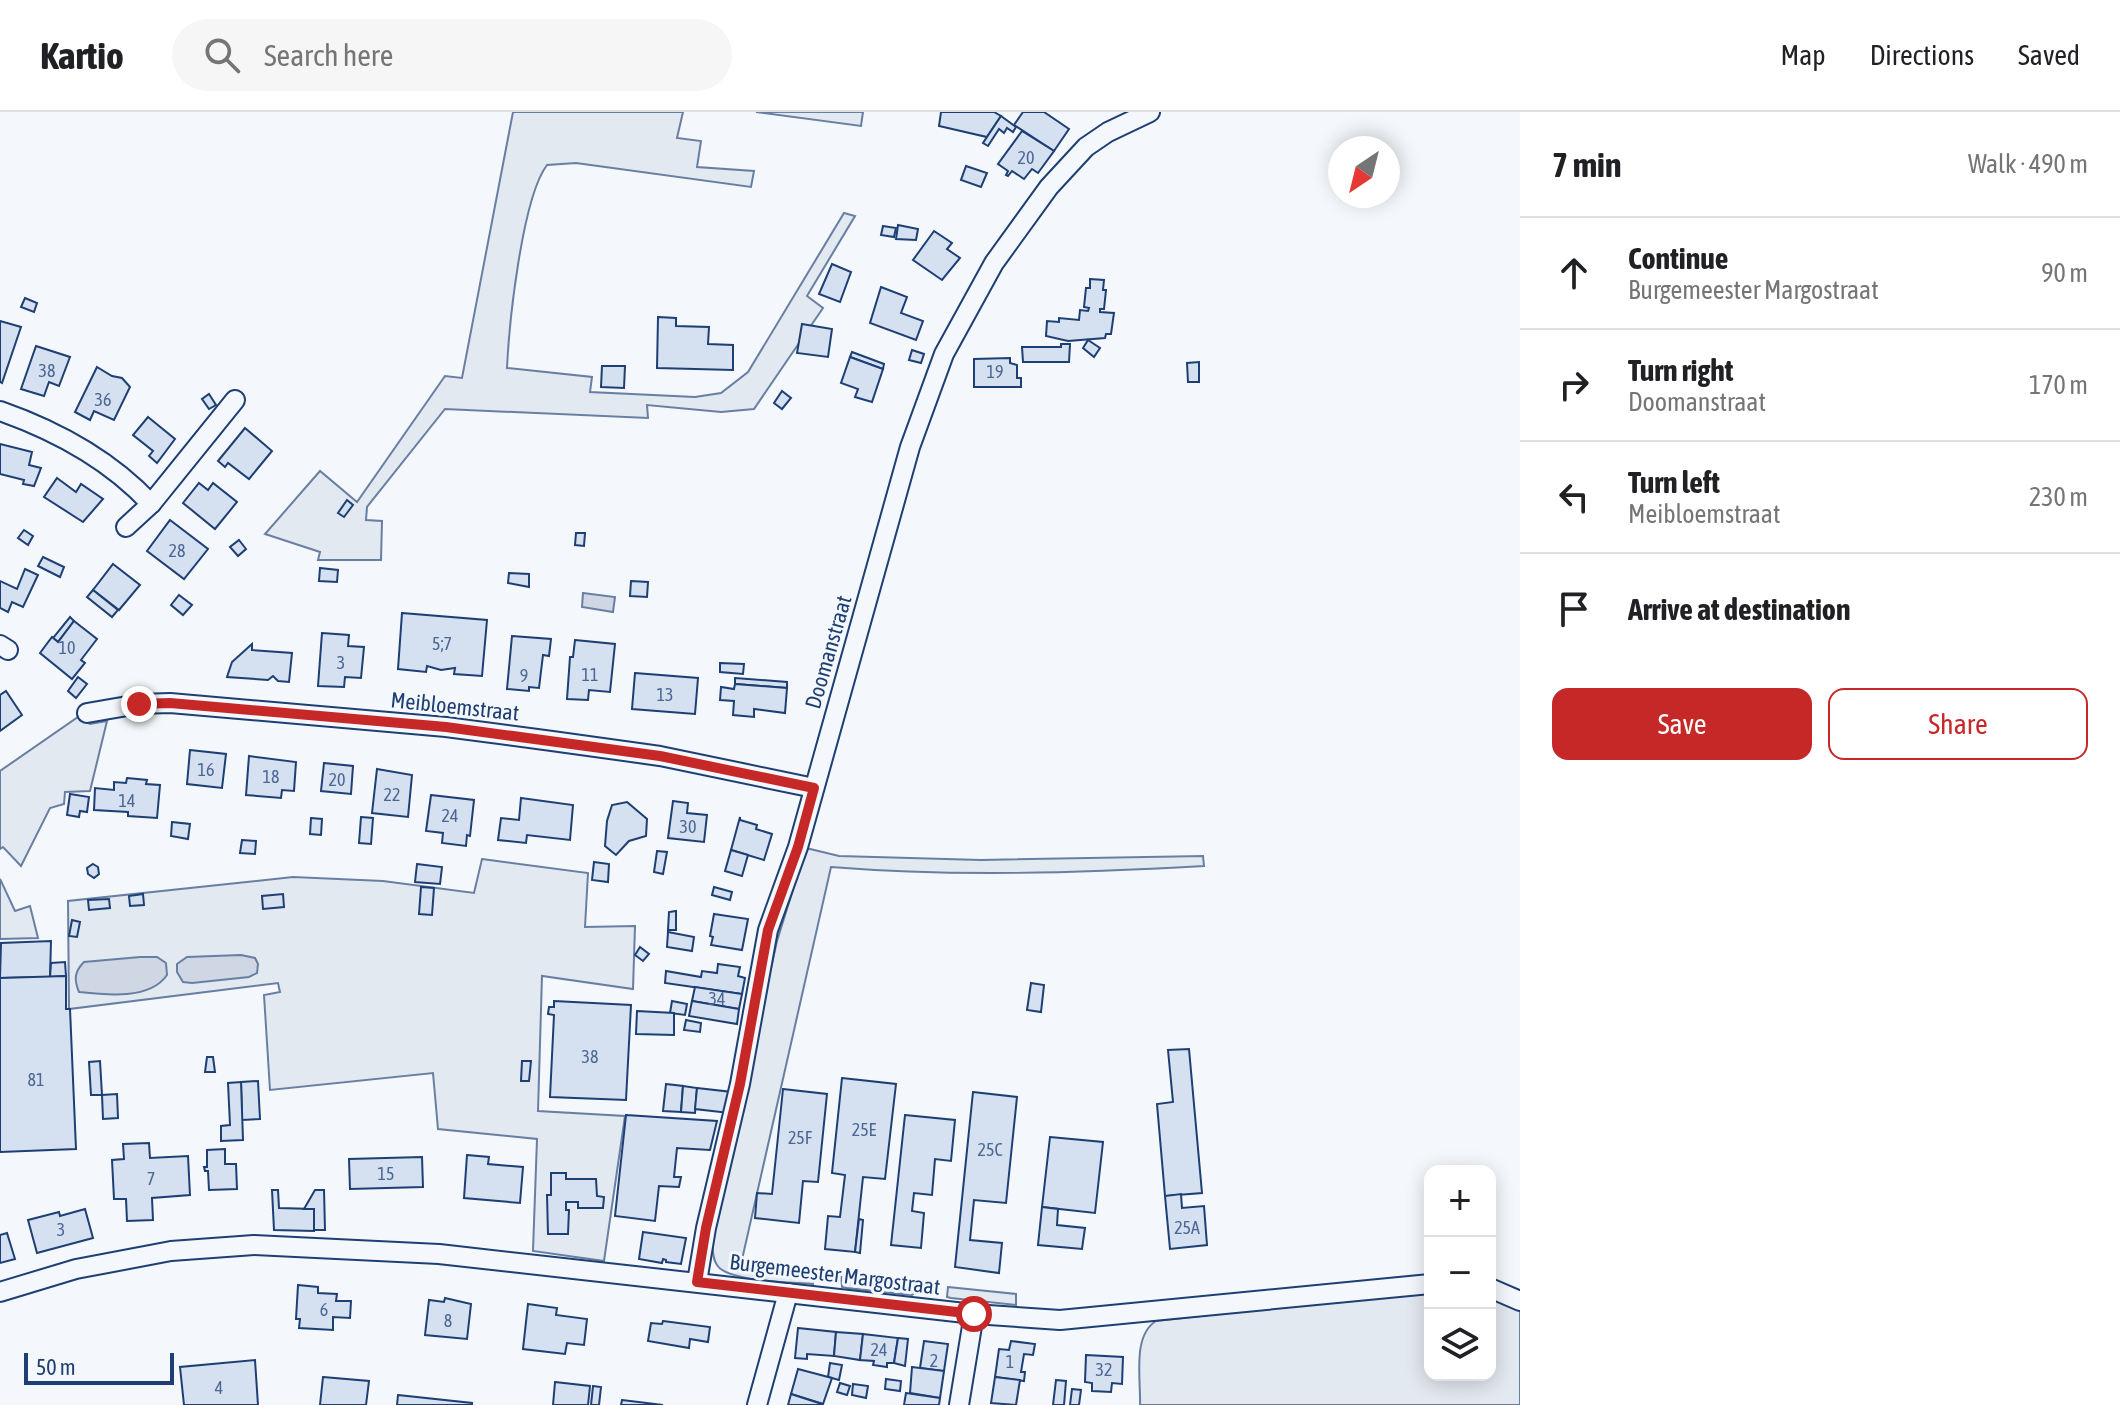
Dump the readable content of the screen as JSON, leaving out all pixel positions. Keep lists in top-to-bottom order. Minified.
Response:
{"streets":{"street":["Doomanstraat","Meibloemstraat","Burgemeester Margostraat"]},"crossings":[["Doomanstraat","Meibloemstraat"],["Doomanstraat","Burgemeester Margostraat"]],"house_numbers":["20","38","19","36","28","5;7","10","3","11","9","13","16","18","20","22","14","24","30","34","38","81","25E","25F","25C","15","7","25A","3","6","8","24","2","1","32","4"],"scale_bar":"50 m","north":"bottom left","page":{"header":"Kartio","search":"Search here","nav":["Map","Directions","Saved"],"heading":["7 min","Walk · 490 m"],"list":[["Continue","Burgemeester Margostraat","90 m"],["Turn right","Doomanstraat","170 m"],["Turn left","Meibloemstraat","230 m"],"Arrive at destination"],"buttons":["Save","Share"],"map_buttons":["+","−"],"scale":"50 m"}}
